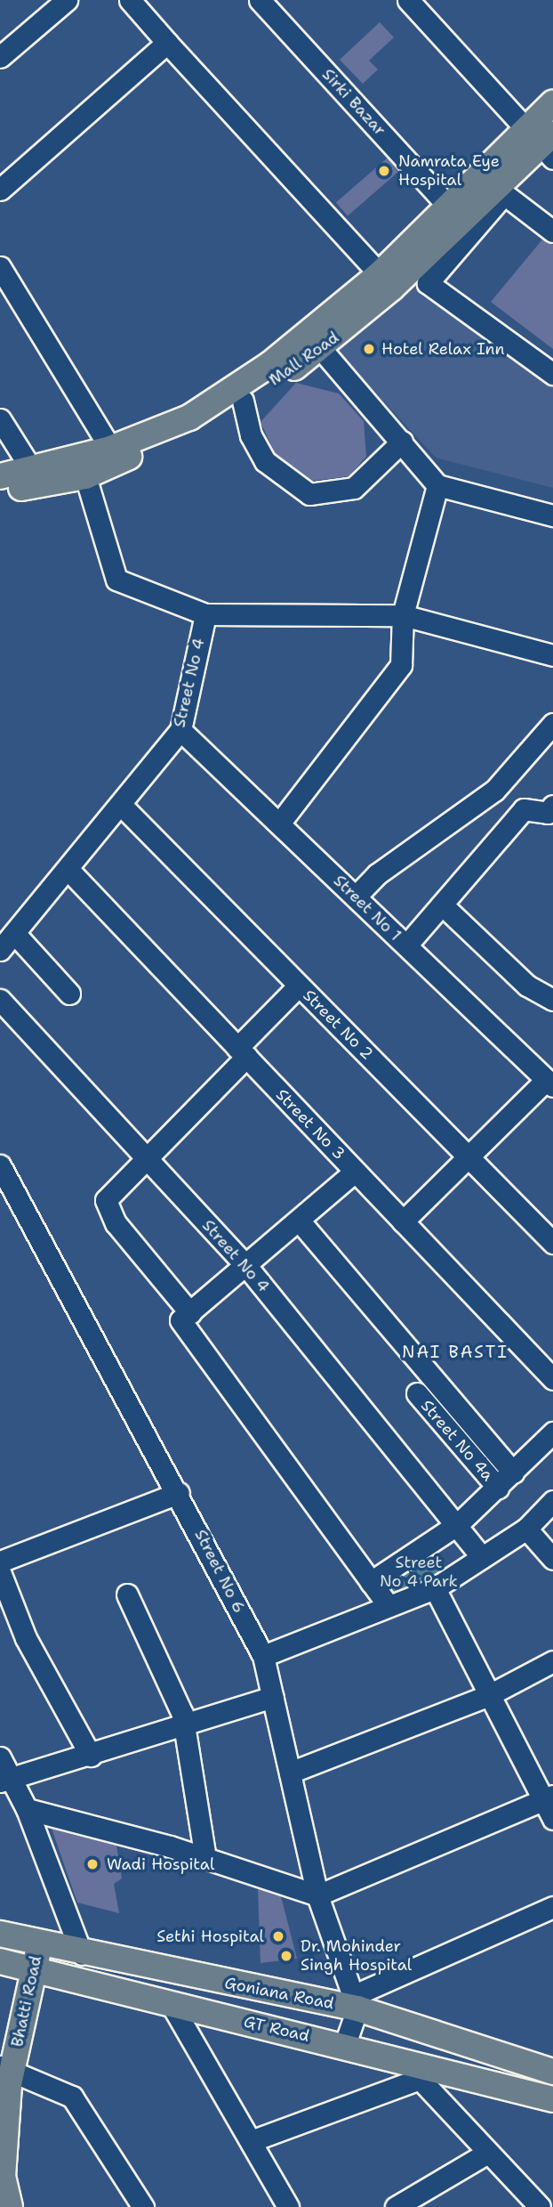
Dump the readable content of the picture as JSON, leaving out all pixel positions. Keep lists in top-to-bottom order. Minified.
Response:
{"streets":{"main road":["Mall Road","Goniana Road","Bhatti Road","GT Road"],"street":["Sirki Bazar","Street No 4","Street No 1","Street No 2","Street No 3","Street No 4a","Street No 6"]},"crossings":[["Sirki Bazar","Mall Road"],["Street No 4","Street No 1"],["Street No 4","Street No 2"],["Street No 4","Street No 3"],["Street No 6","Goniana Road"],["Goniana Road","Bhatti Road"],["Bhatti Road","GT Road"]],"districts":["NAI BASTI"],"parks":["Street No 4 Park"],"places":["Namrata Eye Hospital","Hotel Relax Inn","Wadi Hospital","Sethi Hospital","Dr. Mohinder Singh Hospital"]}
